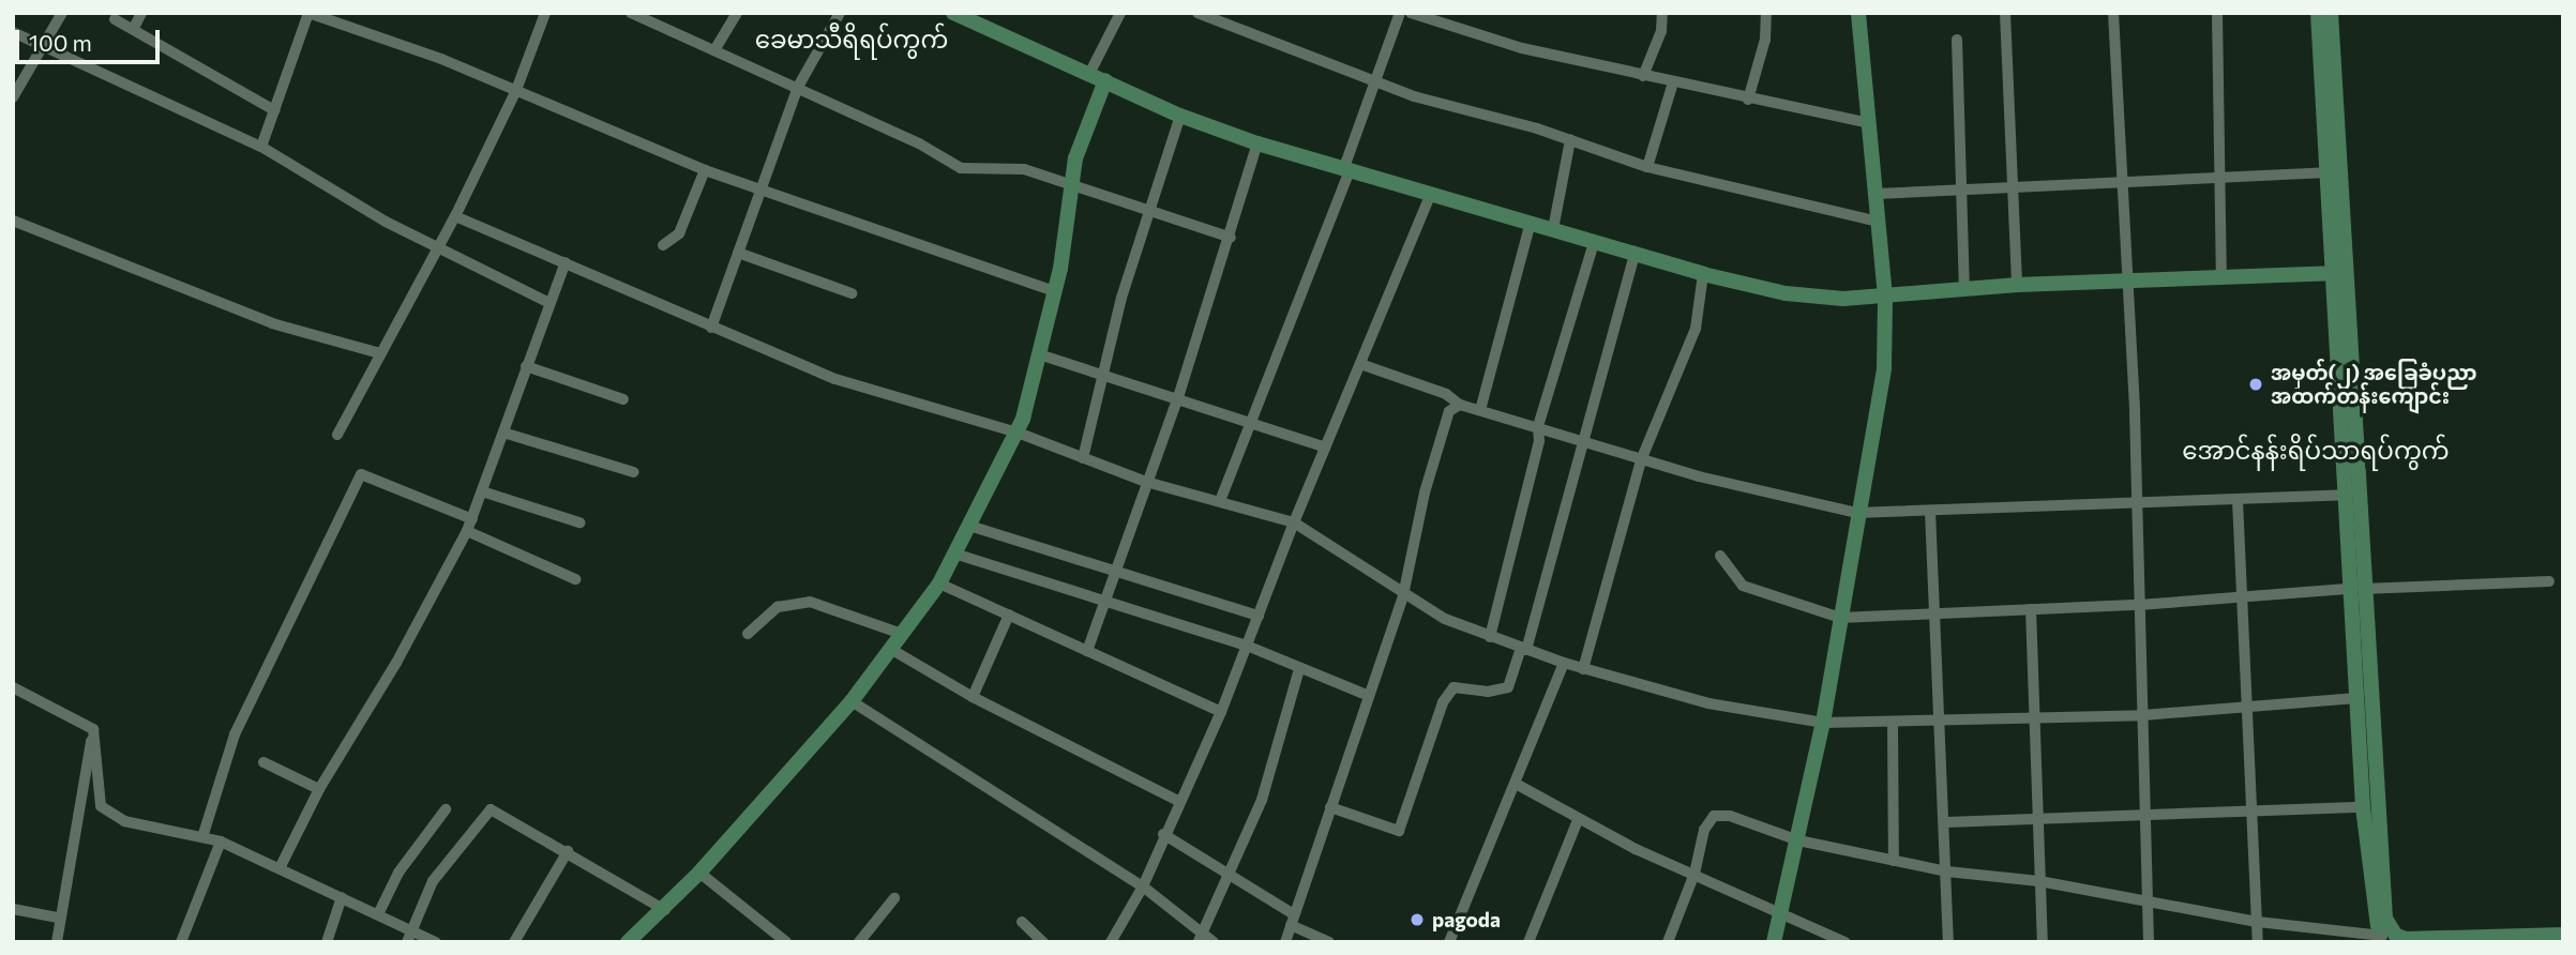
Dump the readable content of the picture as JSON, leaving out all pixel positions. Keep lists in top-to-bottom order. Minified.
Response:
{"districts":["ခေမာသီရိရပ်ကွက်","အောင်နန်းရိပ်သာရပ်ကွက်"],"places":["အမှတ်(၂) အခြေခံပညာ အထက်တန်းကျောင်း","pagoda"],"scale_bar":"100 m"}
